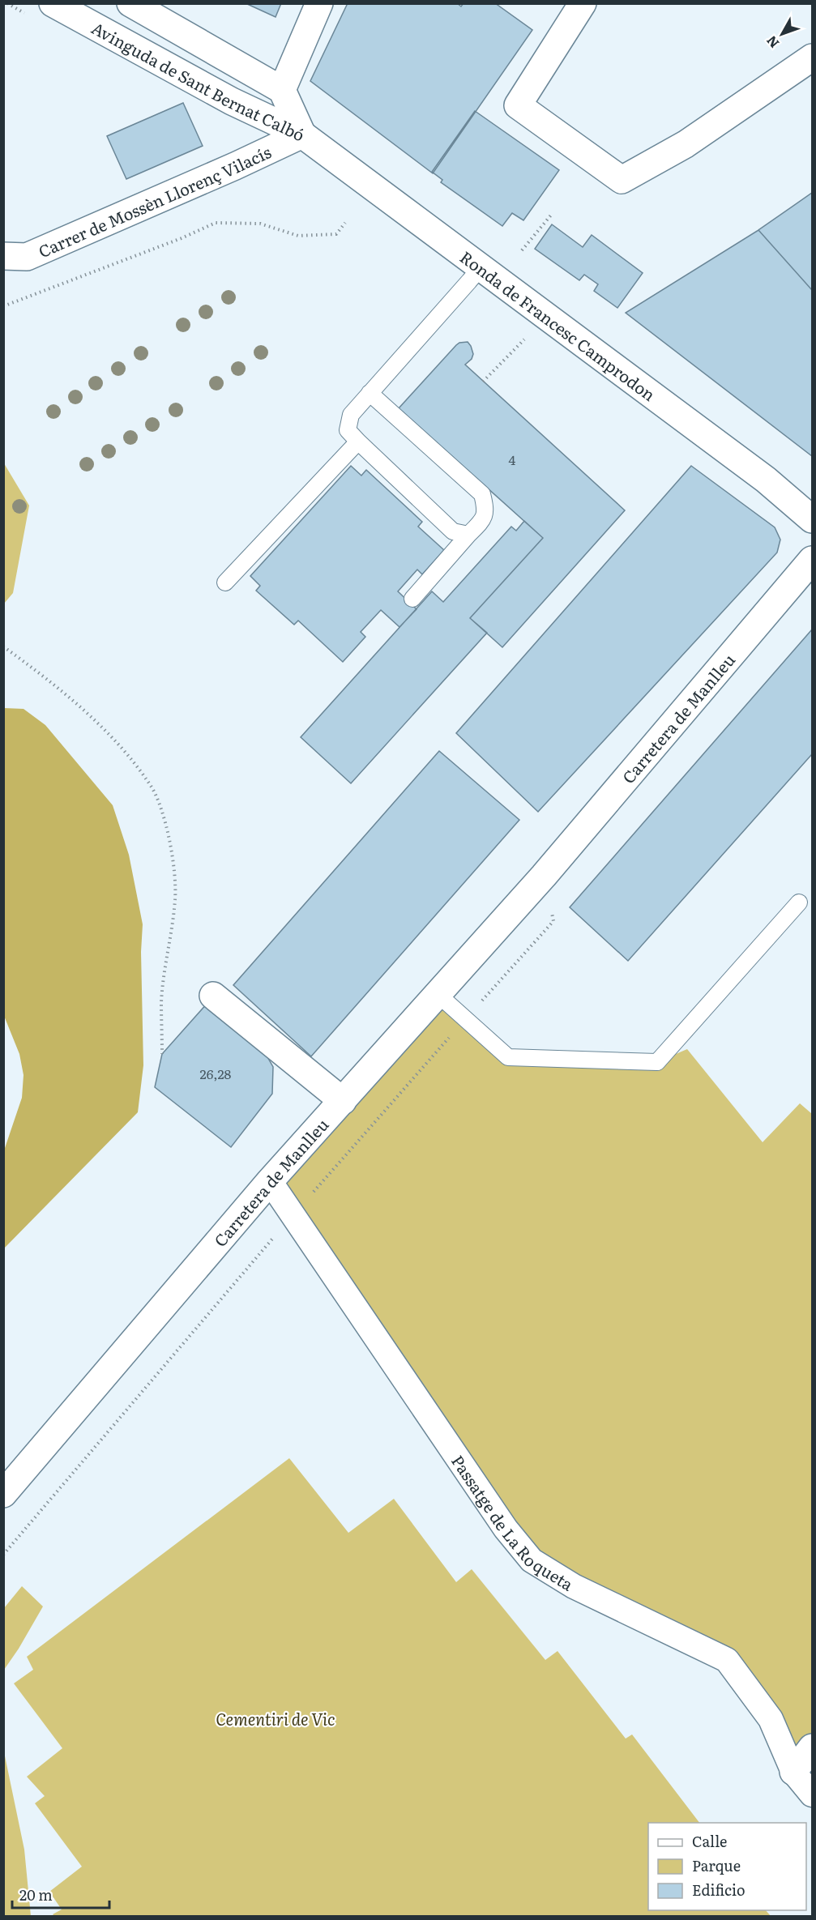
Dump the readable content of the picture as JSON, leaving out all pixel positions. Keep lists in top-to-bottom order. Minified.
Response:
{"streets":{"street":["Avinguda de Sant Bernat Calbó","Carrer de Mossèn Llorenç Vilacís","Ronda de Francesc Camprodon","Carretera de Manlleu","Passatge de La Roqueta"]},"crossings":[["Avinguda de Sant Bernat Calbó","Carrer de Mossèn Llorenç Vilacís"],["Avinguda de Sant Bernat Calbó","Ronda de Francesc Camprodon"],["Carrer de Mossèn Llorenç Vilacís","Ronda de Francesc Camprodon"],["Carretera de Manlleu","Passatge de La Roqueta"]],"parks":["Cementiri de Vic"],"house_numbers":["4","26,28"],"legend":["Calle","Parque","Edificio"],"scale_bar":"20 m","north":"bottom left"}
